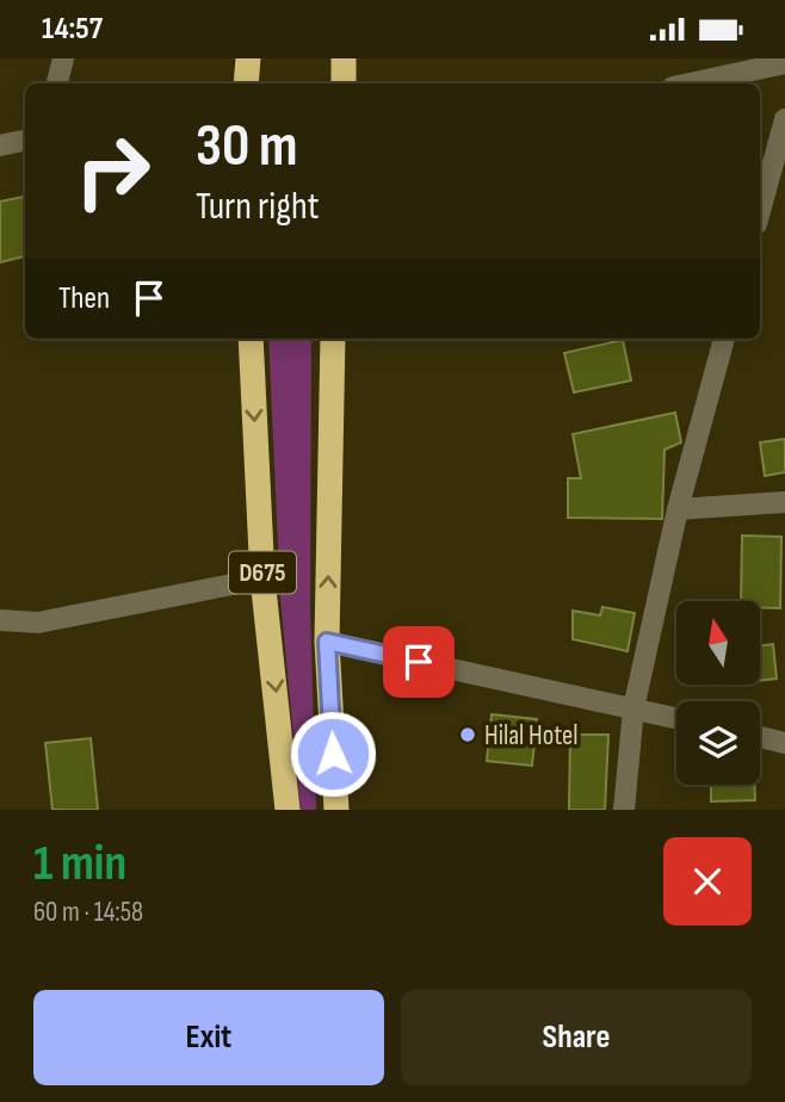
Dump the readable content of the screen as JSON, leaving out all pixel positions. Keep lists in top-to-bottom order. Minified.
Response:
{"streets":{"highway":["D675"]},"places":["Hilal Hotel"],"north":"top","page":{"status":"14:57","turn":["30 m","Turn right"],"then":"Then","heading":["1 min","60 m · 14:58"],"buttons":["Exit","Share"]}}
